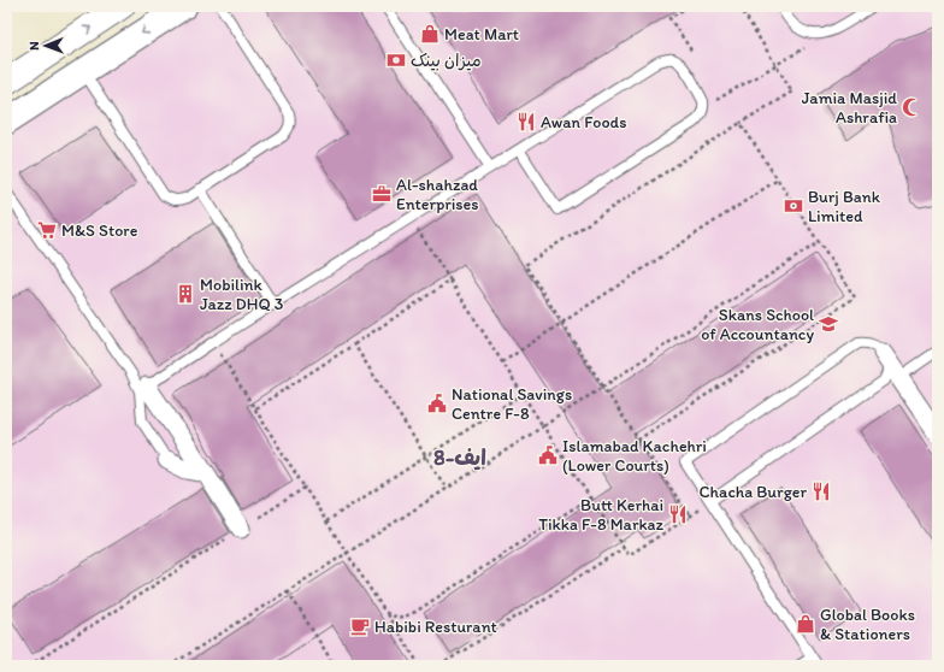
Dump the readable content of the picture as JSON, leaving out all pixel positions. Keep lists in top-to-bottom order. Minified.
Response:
{"districts":["ایف-8"],"places":{"shop":["Meat Mart","Global Books & Stationers"],"bank":["میزان بینک","Burj Bank Limited"],"mosque":["Jamia Masjid Ashrafia"],"restaurant":["Awan Foods","Chacha Burger","Butt Kerhai Tikka F-8 Markaz"],"office":["Al-shahzad Enterprises"],"supermarket":["M&S Store"],"building":["Mobilink Jazz DHQ 3"],"school or university":["Skans School of Accountancy"],"public building":["National Savings Centre F-8","Islamabad Kachehri (Lower Courts)"],"cafe":["Habibi Resturant"]},"north":"left"}
